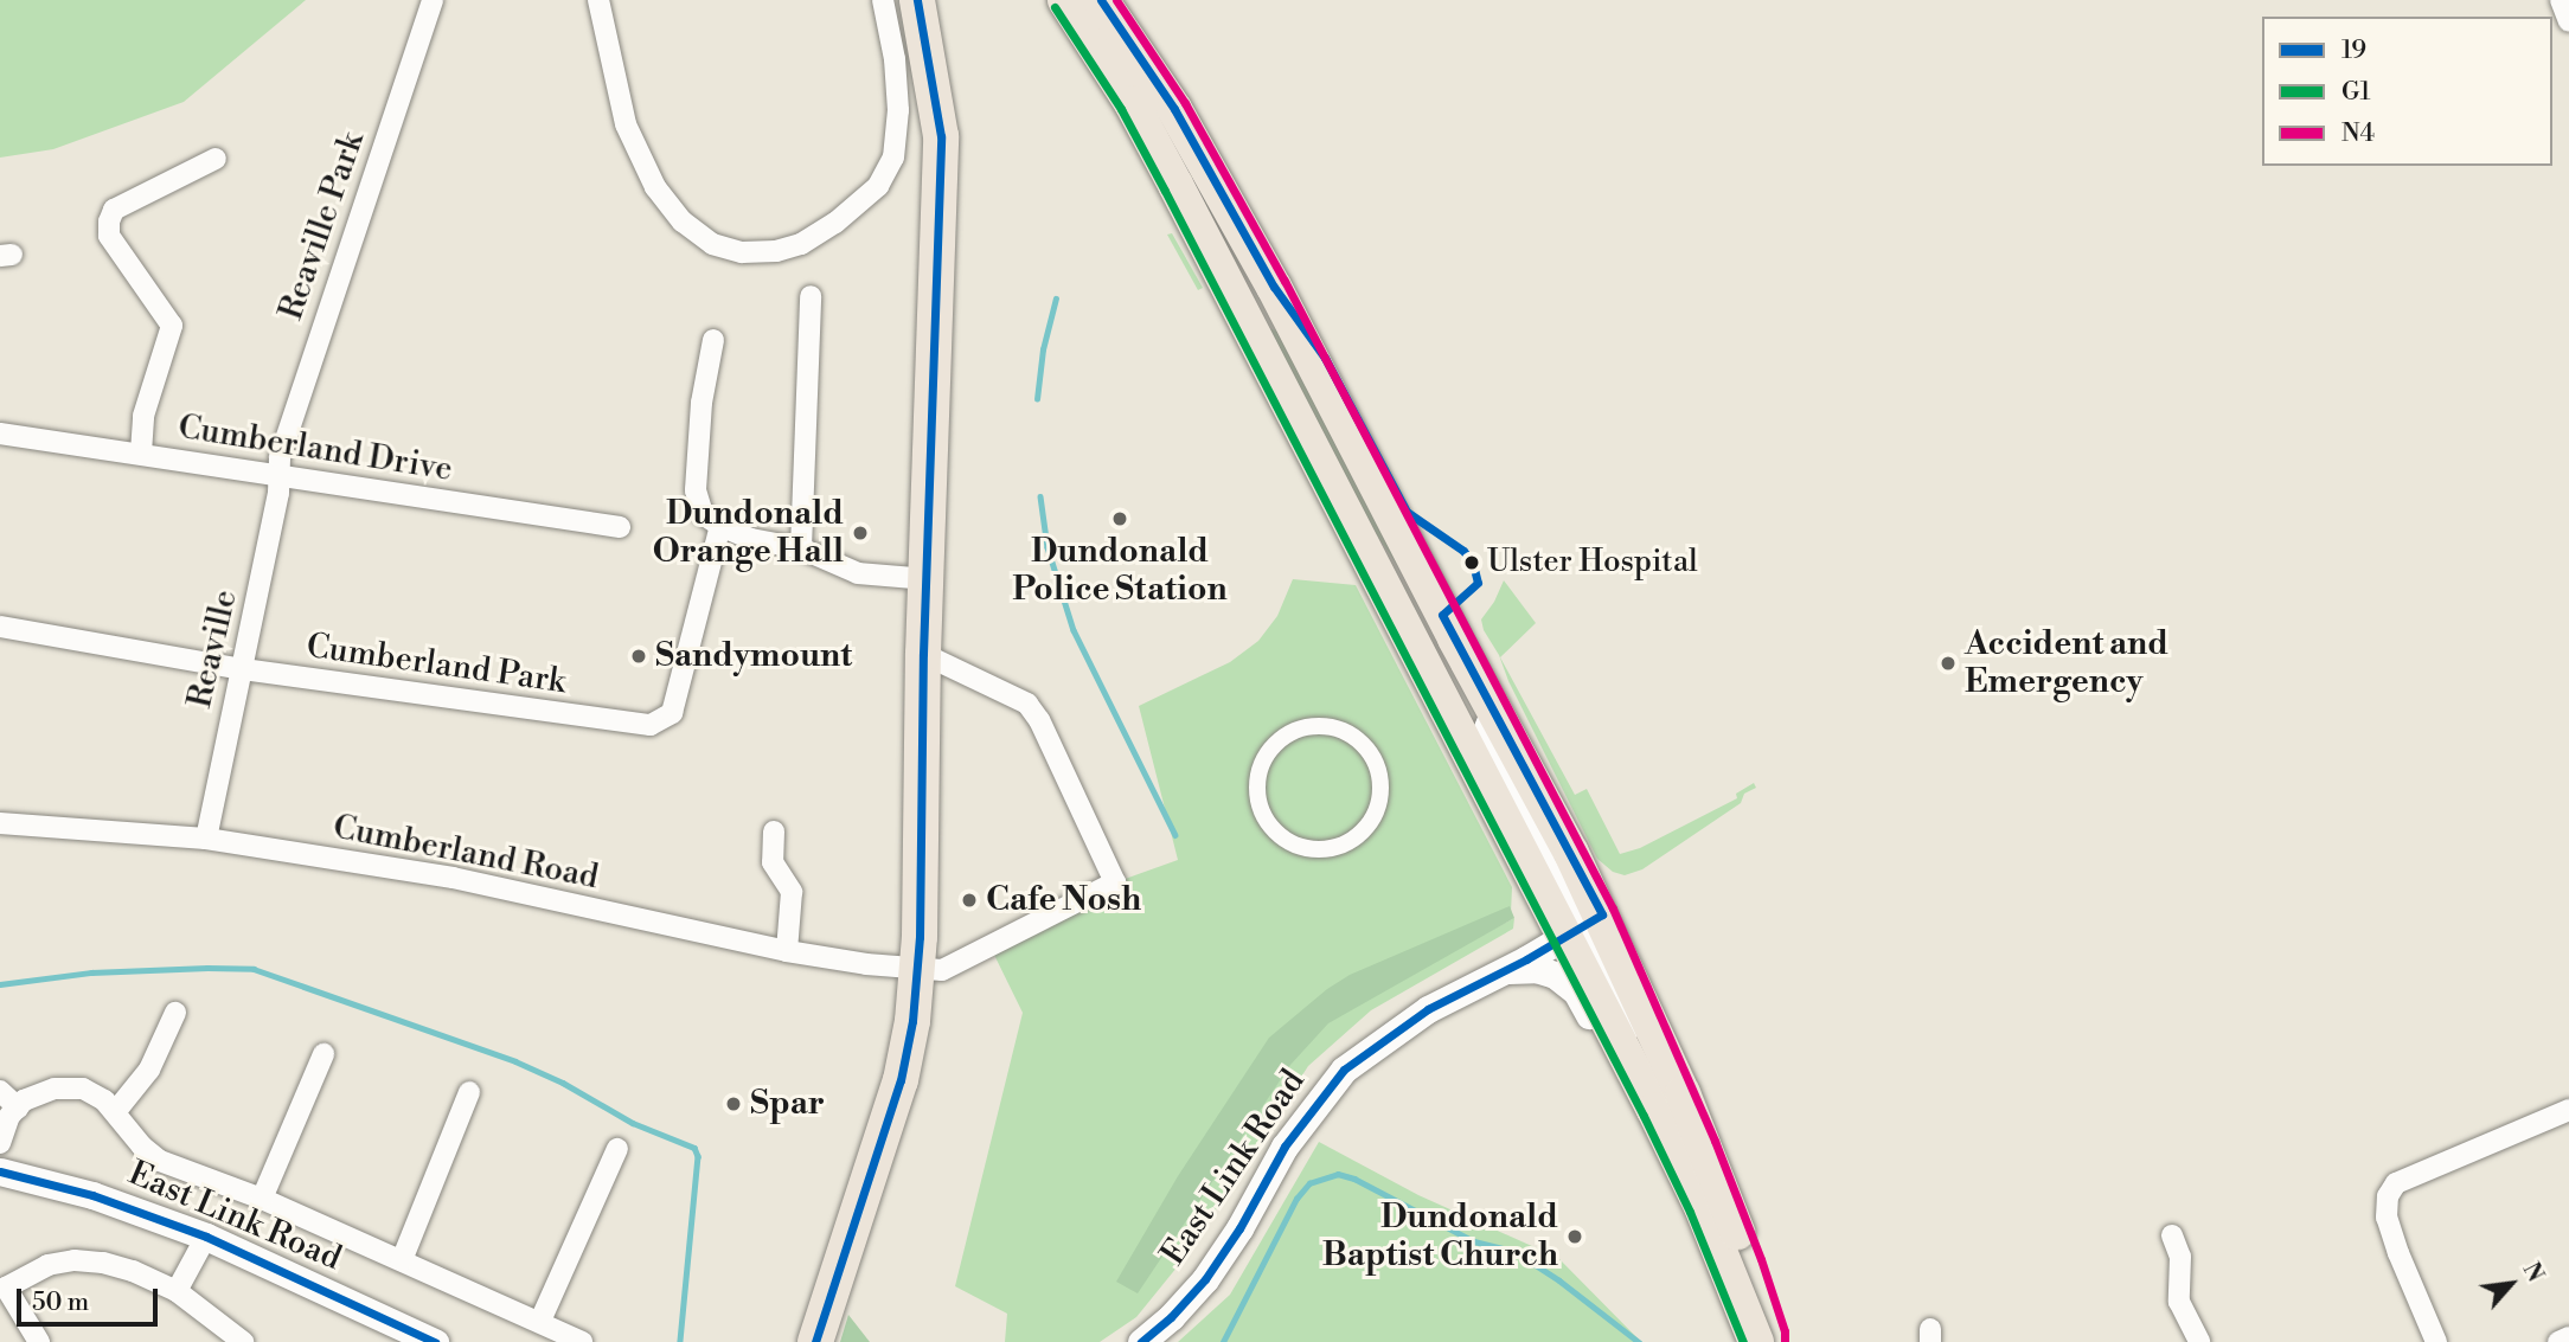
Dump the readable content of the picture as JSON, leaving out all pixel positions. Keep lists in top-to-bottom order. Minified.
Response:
{"streets":{"street":["Reaville Park","Cumberland Drive","Reaville","Cumberland Park","Cumberland Road","East Link Road"]},"crossings":[["Reaville Park","Cumberland Drive"],["Reaville Park","Reaville"],["Cumberland Drive","Reaville"],["Reaville","Cumberland Park"],["Reaville","Cumberland Road"]],"places":["Dundonald Police Station","Dundonald Orange Hall","Ulster Hospital","Sandymount","Accident and Emergency","Cafe Nosh","Spar","Dundonald Baptist Church"],"lines":["transit line 19","transit line N4","transit line G1"],"legend":["19","G1","N4"],"scale_bar":"50 m","north":"top right"}
